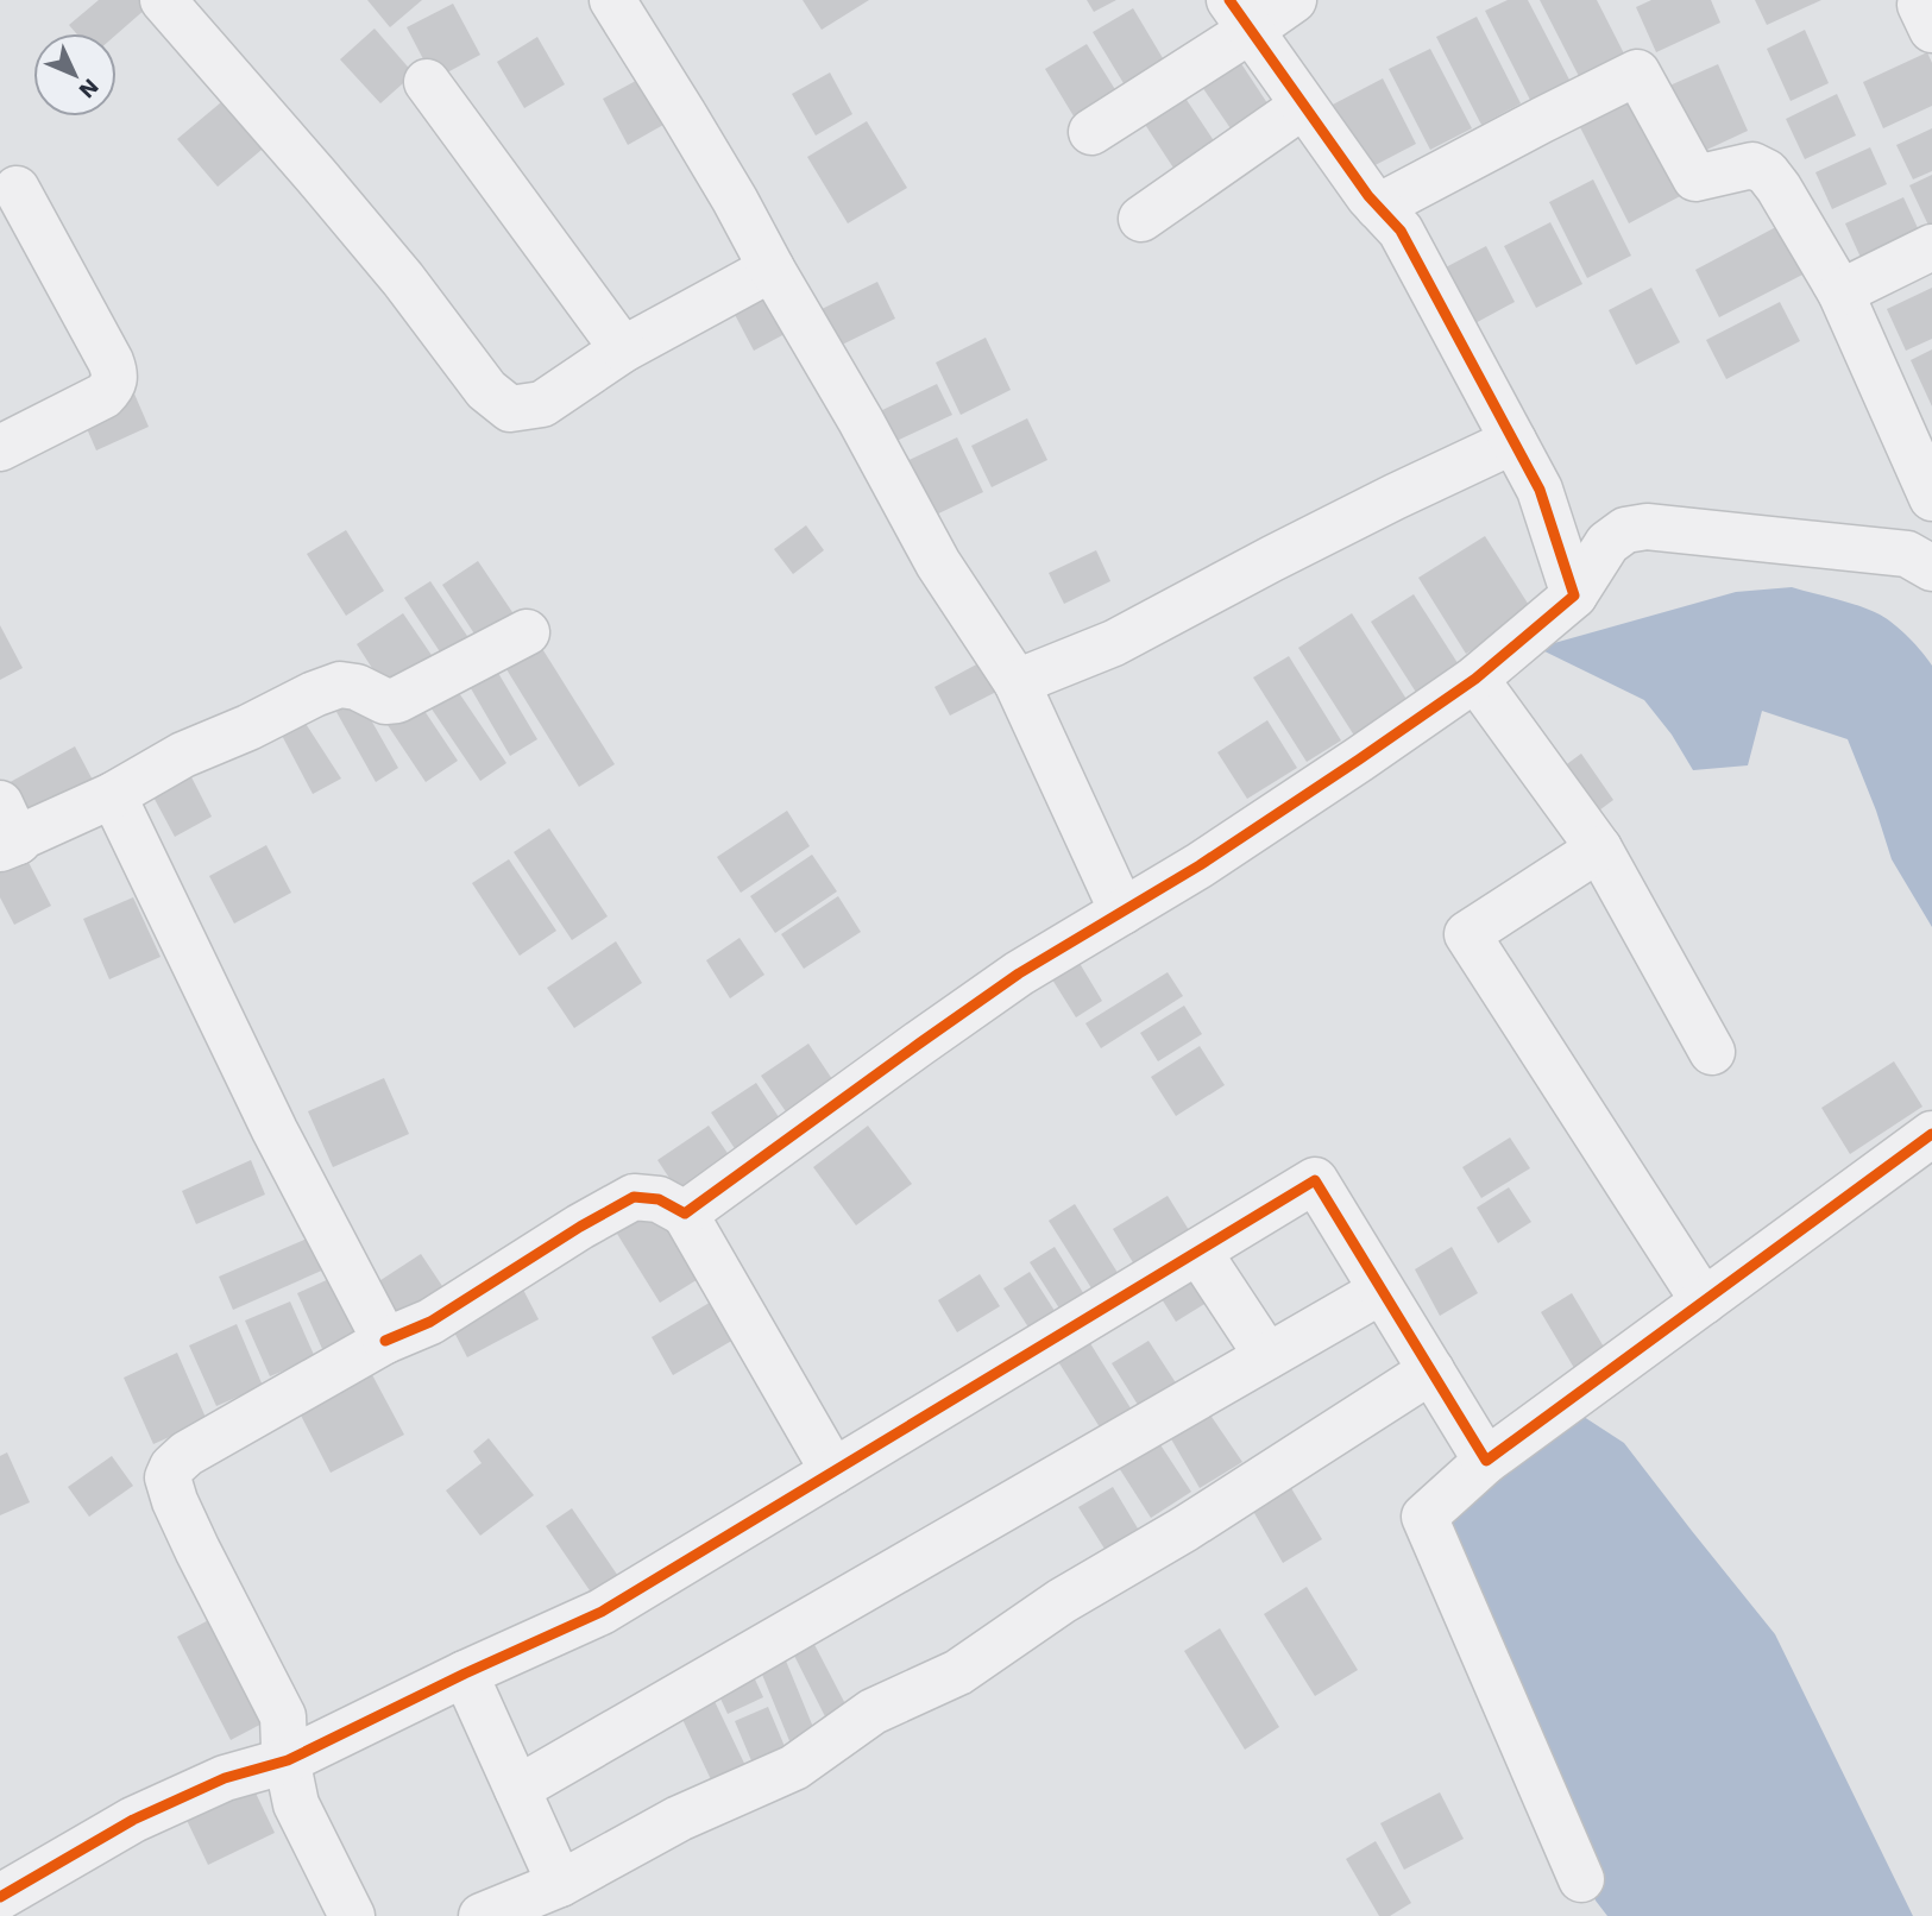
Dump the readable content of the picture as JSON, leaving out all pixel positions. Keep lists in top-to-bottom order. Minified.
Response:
{"north":"bottom right"}
